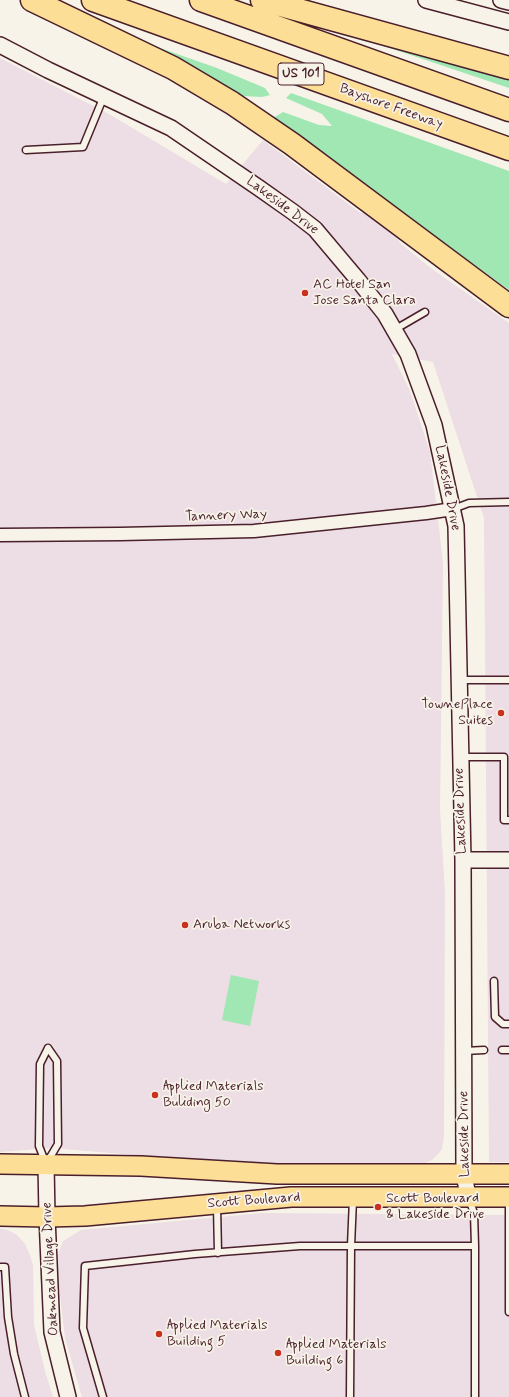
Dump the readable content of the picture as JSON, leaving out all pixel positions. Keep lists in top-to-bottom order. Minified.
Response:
{"streets":{"highway":["US 101","Bayshore Freeway"],"main road":["Scott Boulevard"],"street":["Lakeside Drive","Tannery Way","Oakmead Village Drive"]},"crossings":[["Lakeside Drive","Tannery Way"],["Lakeside Drive","Scott Boulevard"],["Scott Boulevard","Oakmead Village Drive"]],"places":["AC Hotel San Jose Santa Clara","TownePlace Suites","Aruba Networks","Applied Materials Buliding 50","Scott Boulevard & Lakeside Drive","Applied Materials Building 5","Applied Materials Building 6"]}
